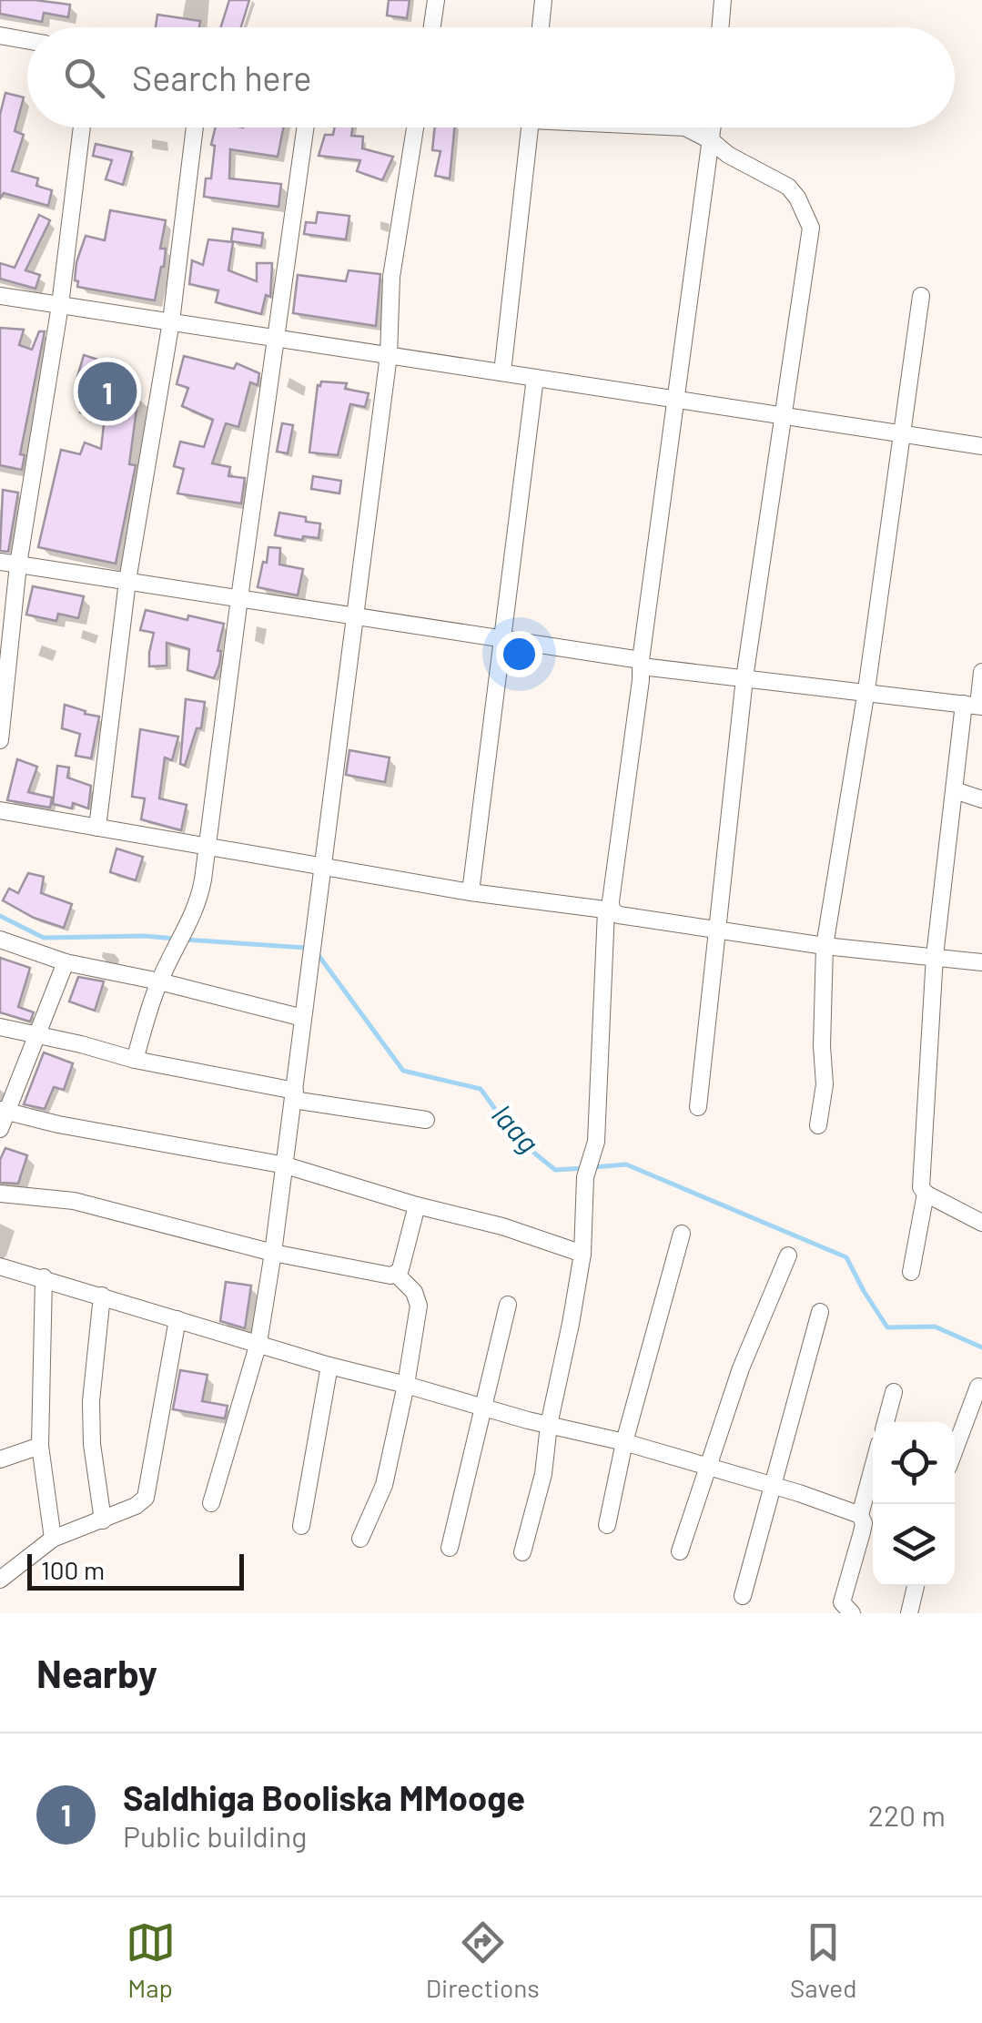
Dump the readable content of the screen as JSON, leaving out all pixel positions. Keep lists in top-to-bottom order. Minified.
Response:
{"water":["laag"],"scale_bar":"100 m","page":{"search":"Search here","pins":"1","scale":"100 m","heading":"Nearby","list":[{"mark":"1","name":"Saldhiga Booliska MMooge","note":"Public building","value":"220 m"}],"nav":["Map","Directions","Saved"]}}
